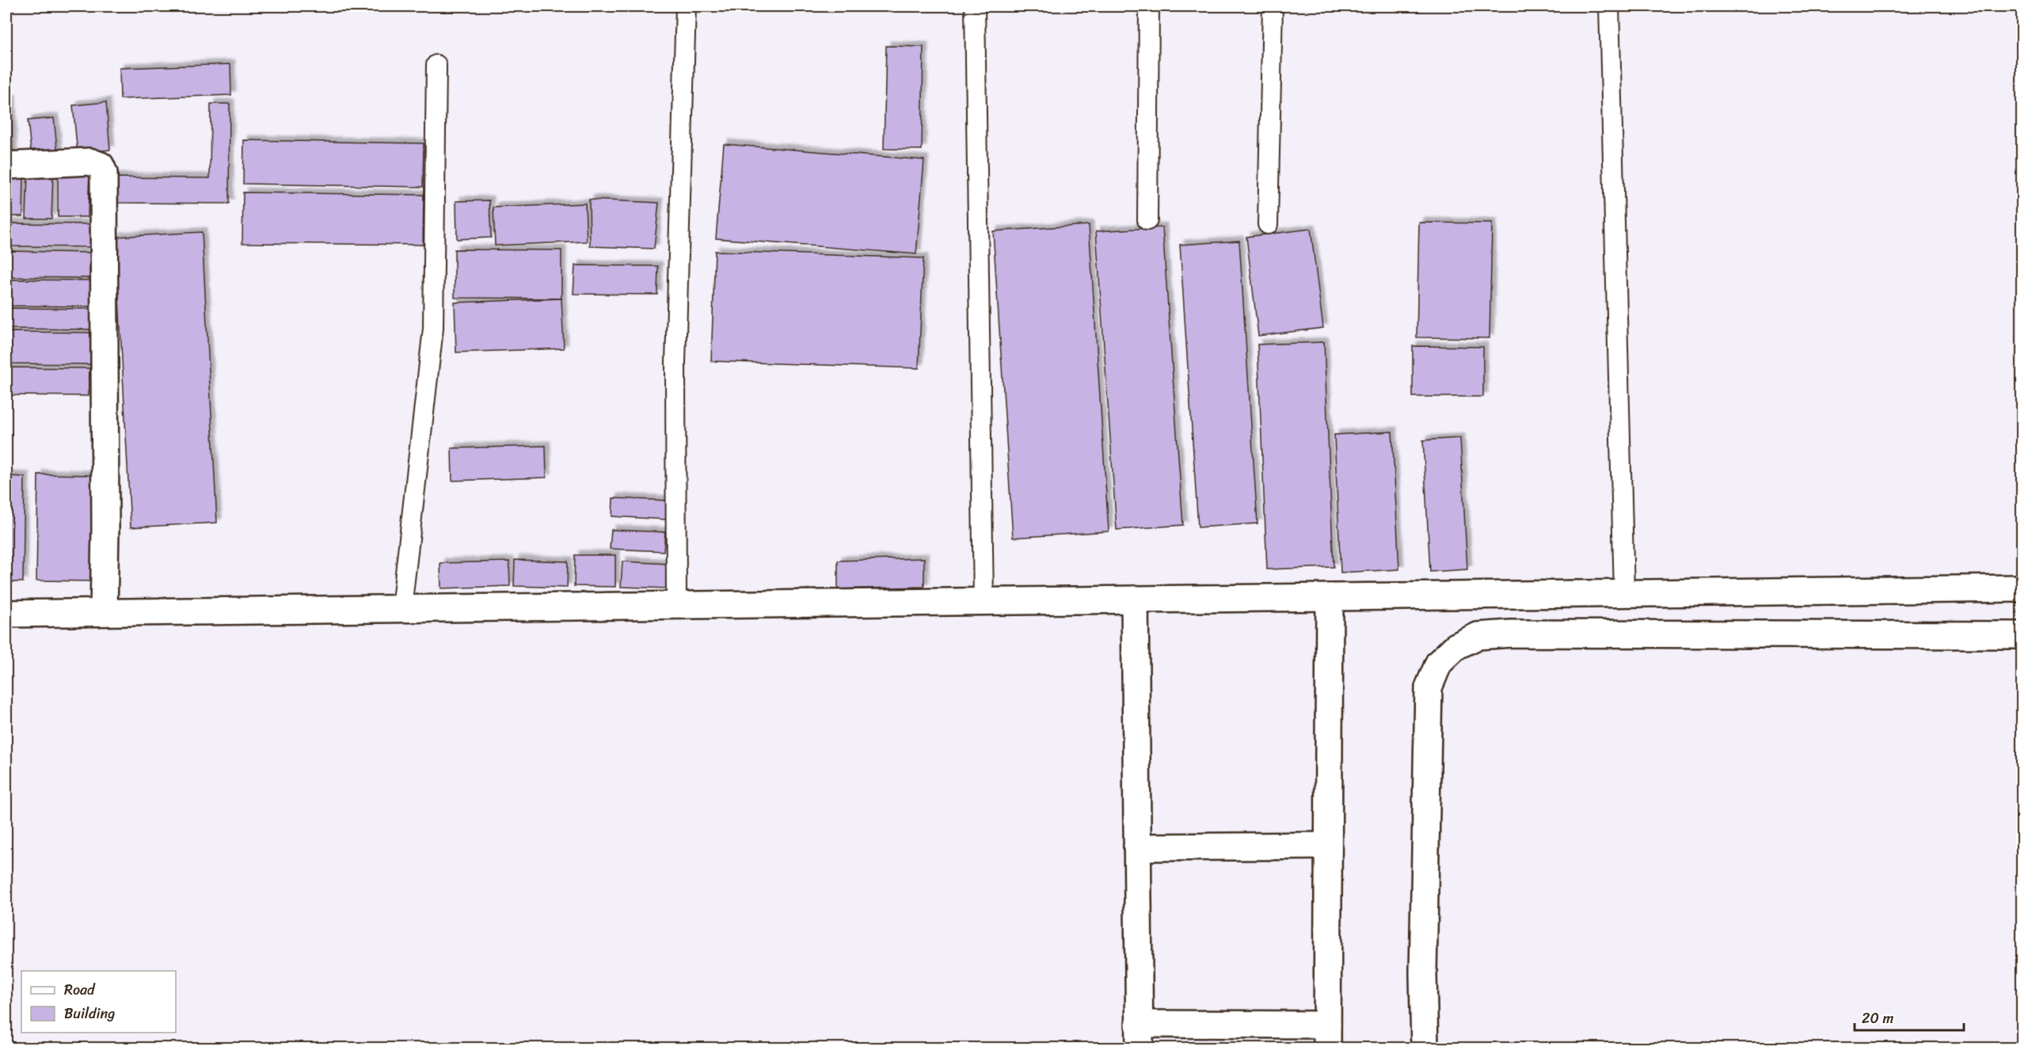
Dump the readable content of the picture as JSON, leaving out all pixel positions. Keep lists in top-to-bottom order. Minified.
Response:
{"legend":["Road","Building"],"scale_bar":"20 m"}
